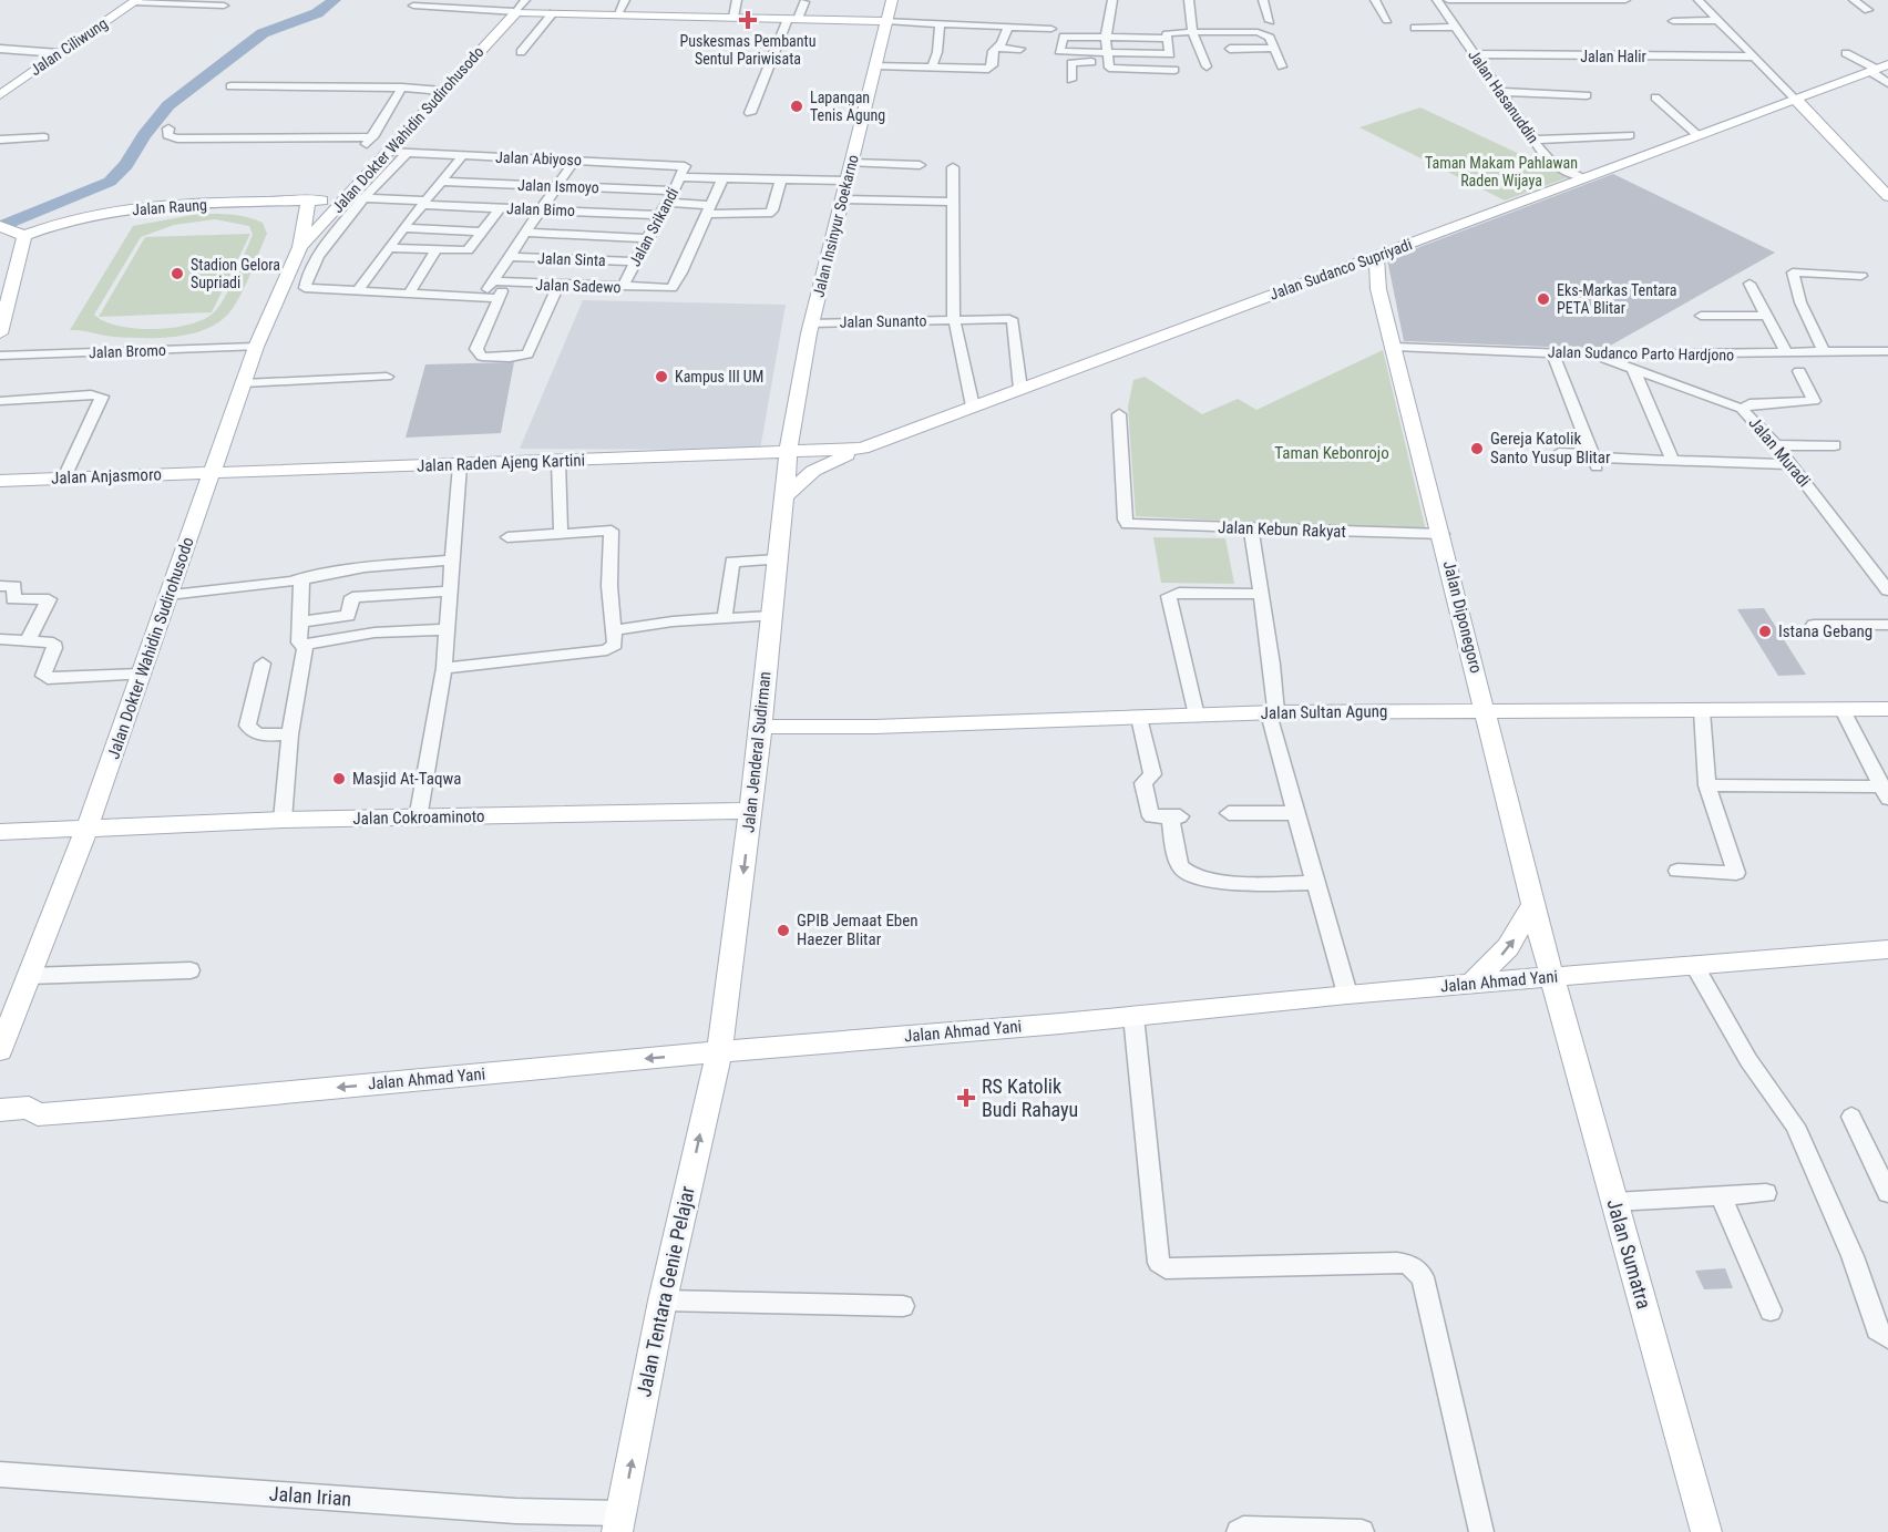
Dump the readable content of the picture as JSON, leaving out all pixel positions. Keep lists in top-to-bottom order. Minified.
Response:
{"streets":{"main road":["Jalan Ciliwung","Jalan Dokter Wahidin Sudirohusodo","Jalan Raung","Jalan Insinyur Soekarno","Jalan Sudanco Supriyadi","Jalan Raden Ajeng Kartini","Jalan Anjasmoro","Jalan Diponegoro","Jalan Sultan Agung","Jalan Jenderal Sudirman","Jalan Cokroaminoto","Jalan Ahmad Yani","Jalan Sumatra","Jalan Tentara Genie Pelajar"],"street":["Jalan Halir","Jalan Hasanuddin","Jalan Abiyoso","Jalan Ismoyo","Jalan Bimo","Jalan Srikandi","Jalan Sinta","Jalan Sadewo","Jalan Sunanto","Jalan Bromo","Jalan Sudanco Parto Hardjono","Jalan Muradi","Jalan Kebun Rakyat","Jalan Irian"]},"crossings":[["Jalan Halir","Jalan Hasanuddin"],["Jalan Hasanuddin","Jalan Sudanco Supriyadi"],["Jalan Dokter Wahidin Sudirohusodo","Jalan Abiyoso"],["Jalan Dokter Wahidin Sudirohusodo","Jalan Raung"],["Jalan Dokter Wahidin Sudirohusodo","Jalan Bimo"],["Jalan Dokter Wahidin Sudirohusodo","Jalan Bromo"],["Jalan Dokter Wahidin Sudirohusodo","Jalan Raden Ajeng Kartini"],["Jalan Dokter Wahidin Sudirohusodo","Jalan Anjasmoro"],["Jalan Dokter Wahidin Sudirohusodo","Jalan Cokroaminoto"],["Jalan Abiyoso","Jalan Insinyur Soekarno"],["Jalan Abiyoso","Jalan Srikandi"],["Jalan Ismoyo","Jalan Srikandi"],["Jalan Raung","Jalan Bimo"],["Jalan Bimo","Jalan Srikandi"],["Jalan Insinyur Soekarno","Jalan Sudanco Supriyadi"],["Jalan Insinyur Soekarno","Jalan Sunanto"],["Jalan Insinyur Soekarno","Jalan Raden Ajeng Kartini"],["Jalan Insinyur Soekarno","Jalan Jenderal Sudirman"],["Jalan Srikandi","Jalan Sinta"],["Jalan Srikandi","Jalan Sadewo"],["Jalan Sudanco Supriyadi","Jalan Sunanto"],["Jalan Sudanco Supriyadi","Jalan Raden Ajeng Kartini"],["Jalan Sudanco Supriyadi","Jalan Diponegoro"],["Jalan Sudanco Supriyadi","Jalan Jenderal Sudirman"],["Jalan Sudanco Parto Hardjono","Jalan Muradi"],["Jalan Sudanco Parto Hardjono","Jalan Diponegoro"],["Jalan Raden Ajeng Kartini","Jalan Anjasmoro"],["Jalan Raden Ajeng Kartini","Jalan Jenderal Sudirman"],["Jalan Kebun Rakyat","Jalan Diponegoro"],["Jalan Diponegoro","Jalan Sultan Agung"],["Jalan Diponegoro","Jalan Ahmad Yani"],["Jalan Diponegoro","Jalan Sumatra"],["Jalan Sultan Agung","Jalan Jenderal Sudirman"],["Jalan Jenderal Sudirman","Jalan Cokroaminoto"],["Jalan Jenderal Sudirman","Jalan Ahmad Yani"],["Jalan Jenderal Sudirman","Jalan Tentara Genie Pelajar"],["Jalan Ahmad Yani","Jalan Sumatra"],["Jalan Ahmad Yani","Jalan Tentara Genie Pelajar"],["Jalan Tentara Genie Pelajar","Jalan Irian"]],"one_way":["Jalan Jenderal Sudirman","Jalan Ahmad Yani","Jalan Tentara Genie Pelajar"],"parks":["Taman Makam Pahlawan Raden Wijaya","Taman Kebonrojo"],"places":{"health":["Puskesmas Pembantu Sentul Pariwisata","RS Katolik Budi Rahayu"],"other":["Lapangan Tenis Agung","Stadion Gelora Supriadi","Eks-Markas Tentara PETA Blitar","Kampus III UM","Gereja Katolik Santo Yusup Blitar","Istana Gebang","Masjid At-Taqwa","GPIB Jemaat Eben Haezer Blitar"]}}
